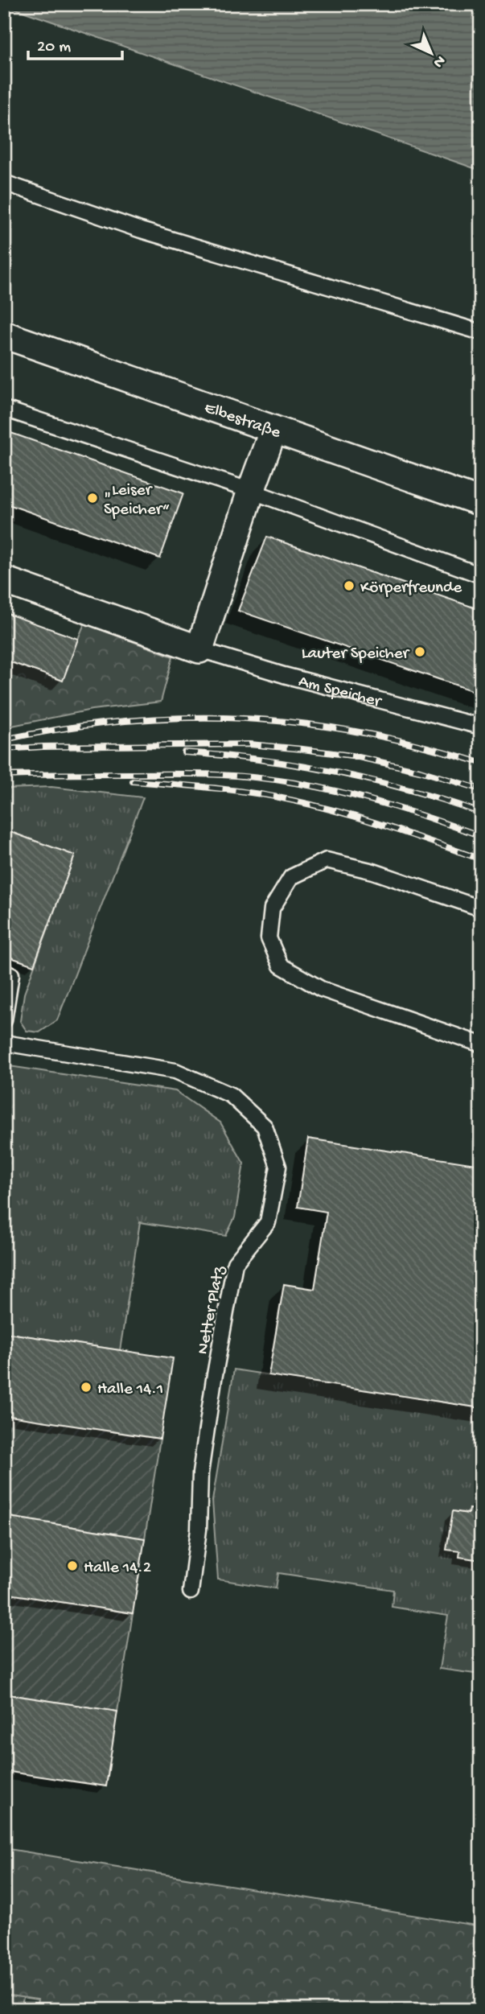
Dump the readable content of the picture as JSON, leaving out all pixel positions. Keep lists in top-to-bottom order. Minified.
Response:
{"streets":{"street":["Elbestraße","Am Speicher"],"lane":["Netter Platz"]},"places":["„Leiser Speicher“","Körperfreunde","Lauter Speicher","Halle 14.1","Halle 14.2"],"scale_bar":"20 m","north":"bottom right"}
